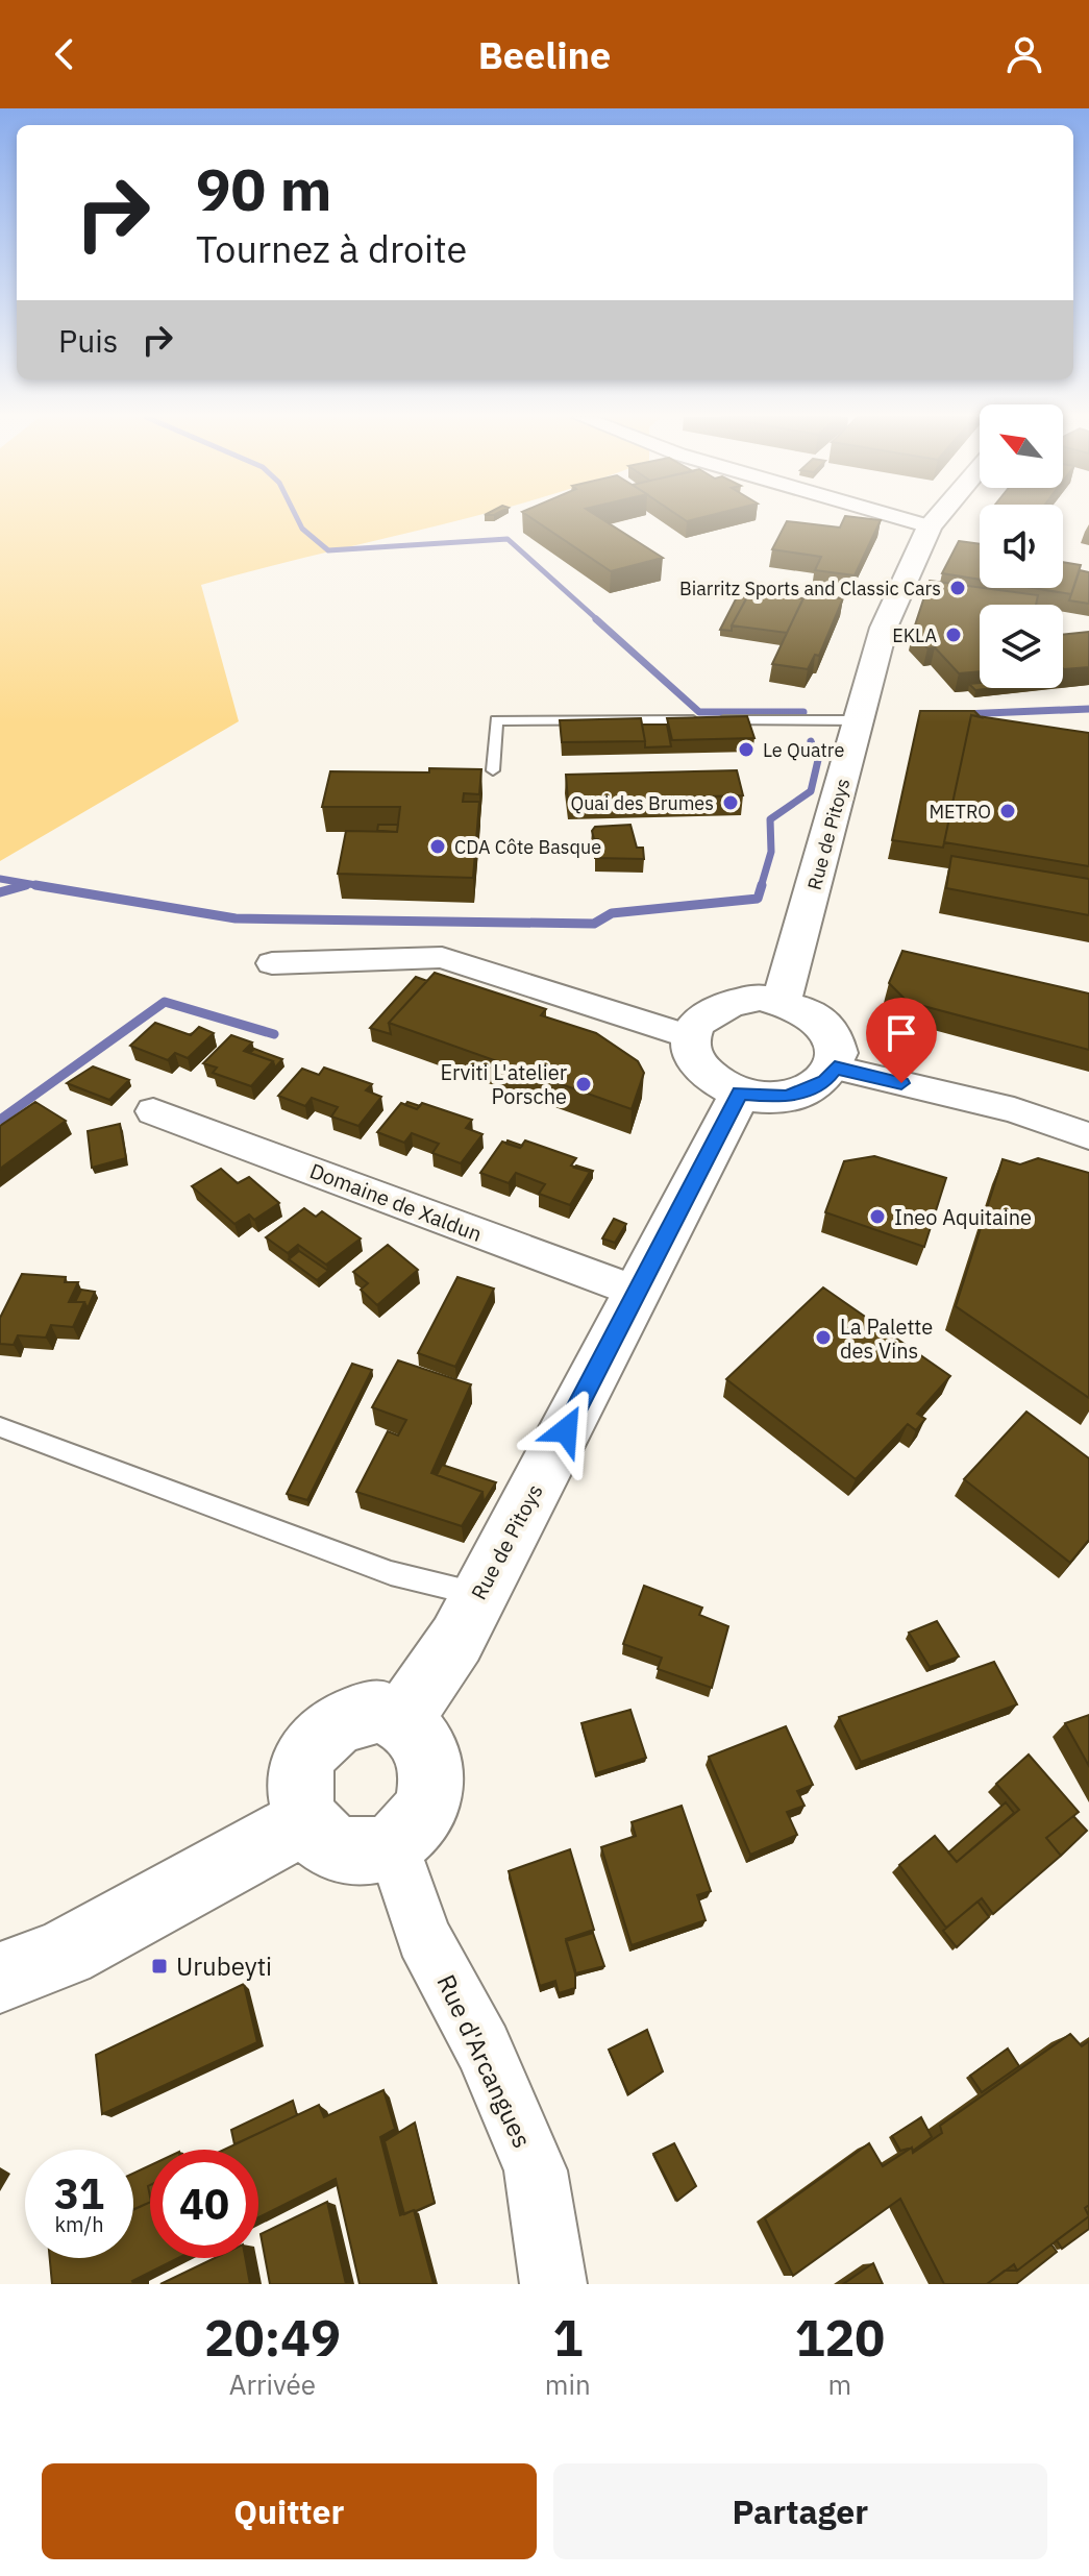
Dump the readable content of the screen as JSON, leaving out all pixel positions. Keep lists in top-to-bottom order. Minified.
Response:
{"streets":{"street":["Rue de Pitoys","Domaine de Xaldun","Rue d'Arcangues"]},"crossings":[["Rue de Pitoys","Domaine de Xaldun"],["Rue de Pitoys","Rue d'Arcangues"]],"places":{"other":["Biarritz Sports and Classic Cars","EKLA","Le Quatre","Quai des Brumes","METRO","CDA Côte Basque","Erviti L'atelier Porsche","Ineo Aquitaine","La Palette des Vins"],"transit":["Urubeyti"]},"north":"top left","page":{"header":"Beeline","turn":["90 m","Tournez à droite"],"then":"Puis","speed":"31 km/h","limit":"40","eta":["20:49","Arrivée","1","min","120","m"],"buttons":["Quitter","Partager"]}}
